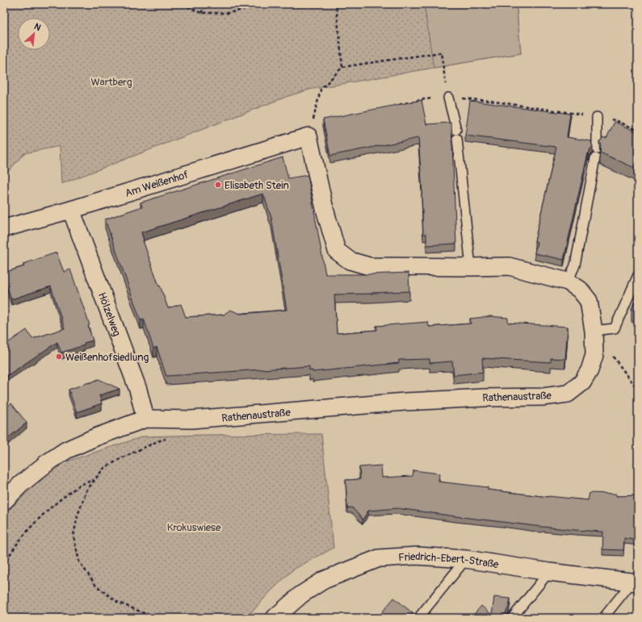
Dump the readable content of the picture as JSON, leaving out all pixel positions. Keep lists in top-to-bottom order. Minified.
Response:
{"streets":{"street":["Am Weißenhof","Hölzelweg","Rathenaustraße","Friedrich-Ebert-Straße"]},"crossings":[["Am Weißenhof","Hölzelweg"],["Am Weißenhof","Rathenaustraße"],["Hölzelweg","Rathenaustraße"]],"parks":["Wartberg","Krokuswiese"],"places":["Elisabeth Stein","Weißenhofsiedlung"],"north":"top right"}
